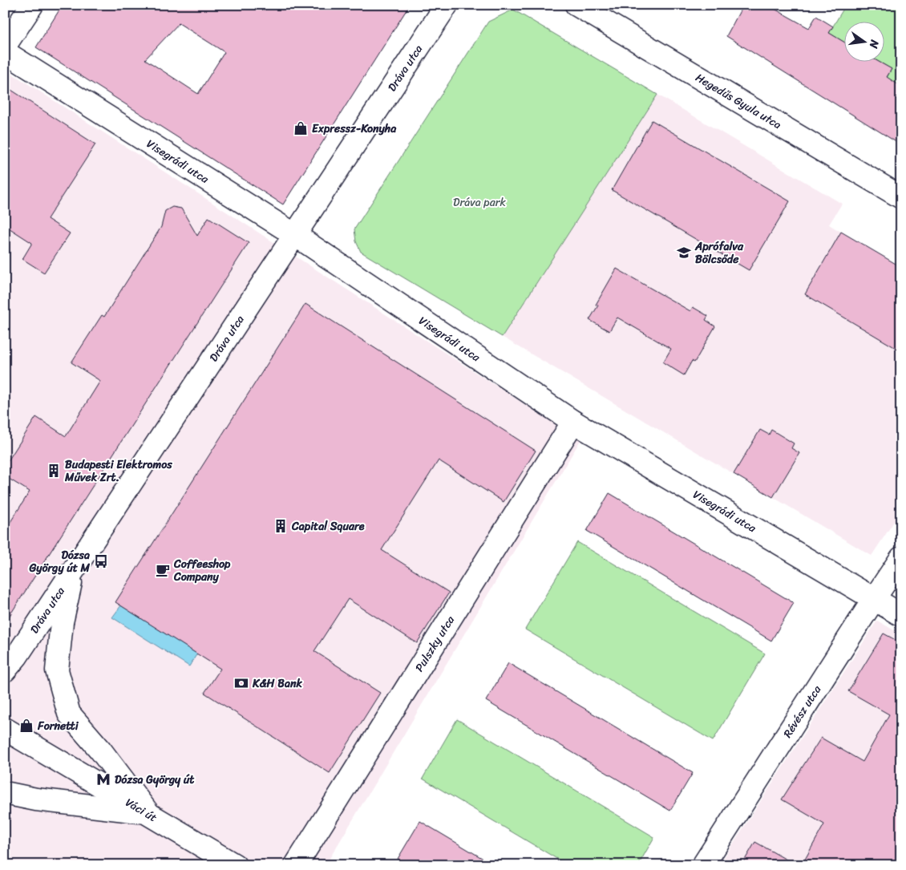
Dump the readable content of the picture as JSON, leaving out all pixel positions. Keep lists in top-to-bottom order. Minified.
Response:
{"streets":{"street":["Dráva utca","Hegedűs Gyula utca","Visegrádi utca","Pulszky utca","Révész utca","Váci út"]},"crossings":[["Dráva utca","Visegrádi utca"],["Visegrádi utca","Pulszky utca"],["Visegrádi utca","Révész utca"]],"parks":["Dráva park"],"places":{"shop":["Expressz-Konyha","Fornetti"],"school or university":["Aprófalva Bölcsőde"],"building":["Budapesti Elektromos Művek Zrt.","Capital Square"],"bus stop":["Dózsa György út M"],"cafe":["Coffeeshop Company"],"bank":["K&H Bank"],"metro station":["Dózsa György út"]},"north":"right"}
